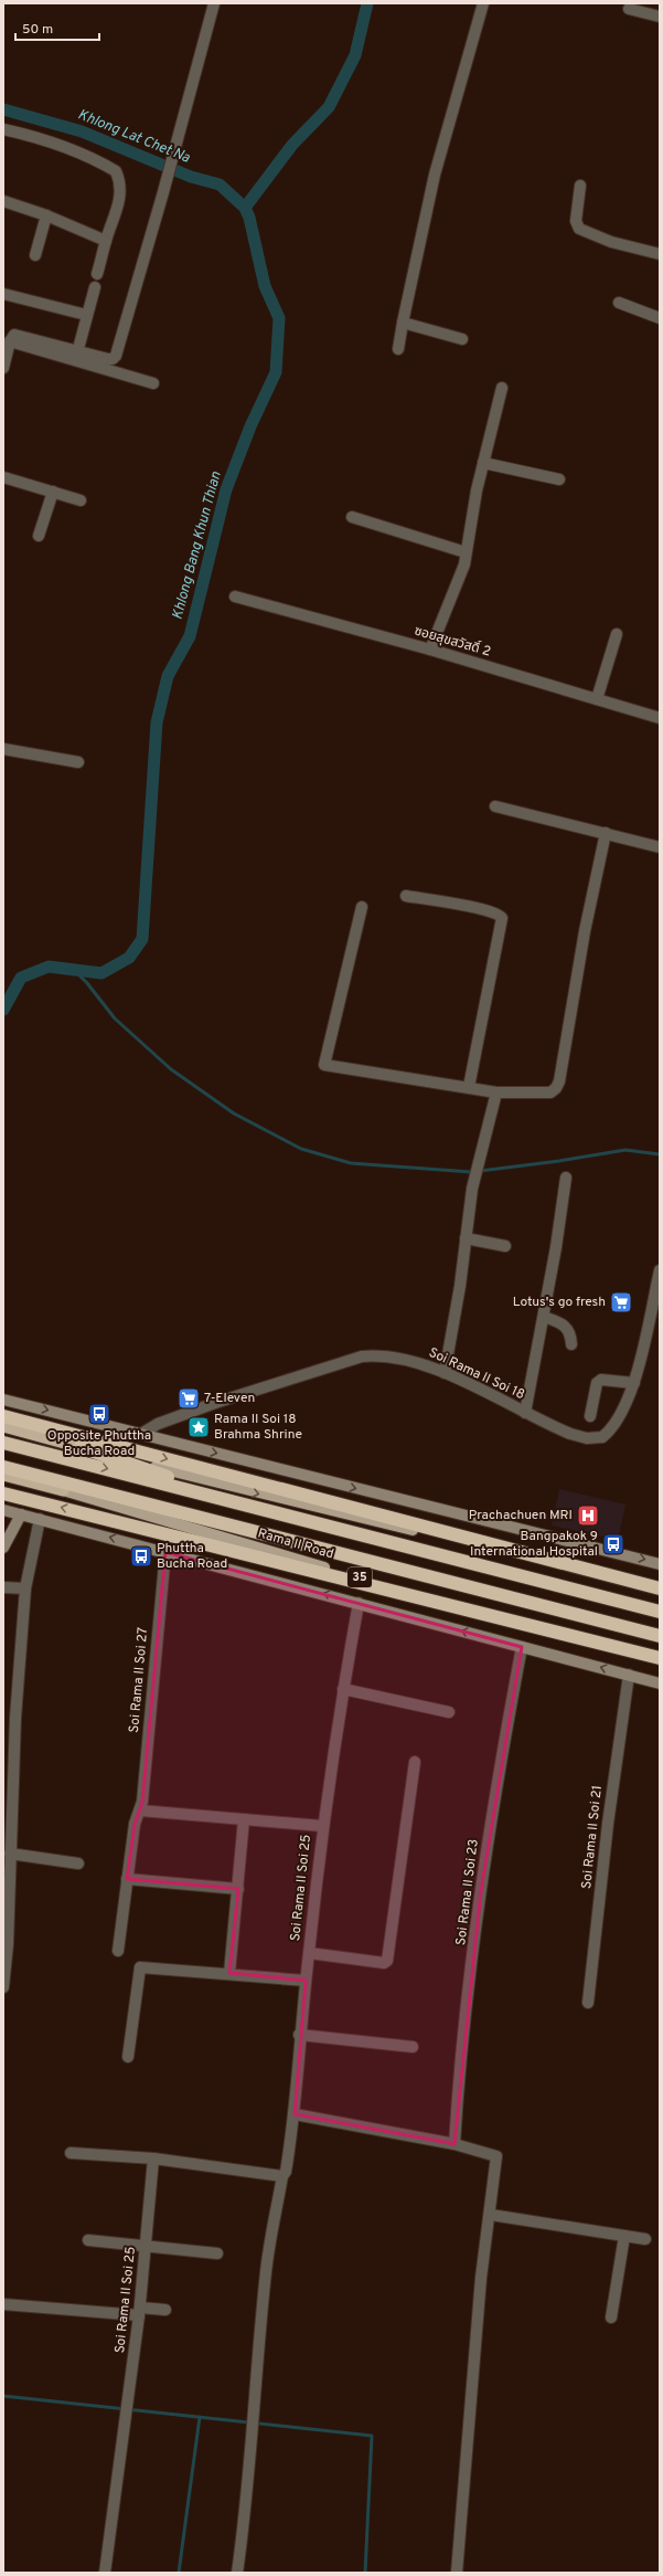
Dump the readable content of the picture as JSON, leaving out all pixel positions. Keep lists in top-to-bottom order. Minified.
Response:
{"streets":{"highway":["Rama II Road","35"],"street":["ซอยสุขสวัสดิ์ 2","Soi Rama II Soi 18","Soi Rama II Soi 27","Soi Rama II Soi 21","Soi Rama II Soi 25","Soi Rama II Soi 23"]},"crossings":[["35","Soi Rama II Soi 27"],["35","Soi Rama II Soi 21"],["35","Soi Rama II Soi 25"],["35","Soi Rama II Soi 23"]],"water":["Khlong Lat Chet Na","Khlong Bang Khun Thian"],"places":{"supermarket":["Lotus's go fresh","7-Eleven"],"bus stop":["Opposite Phuttha Bucha Road","Bangpakok 9 International Hospital","Phuttha Bucha Road"],"place":["Rama II Soi 18 Brahma Shrine"],"hospital":["Prachachuen MRI"]},"scale_bar":"50 m"}
